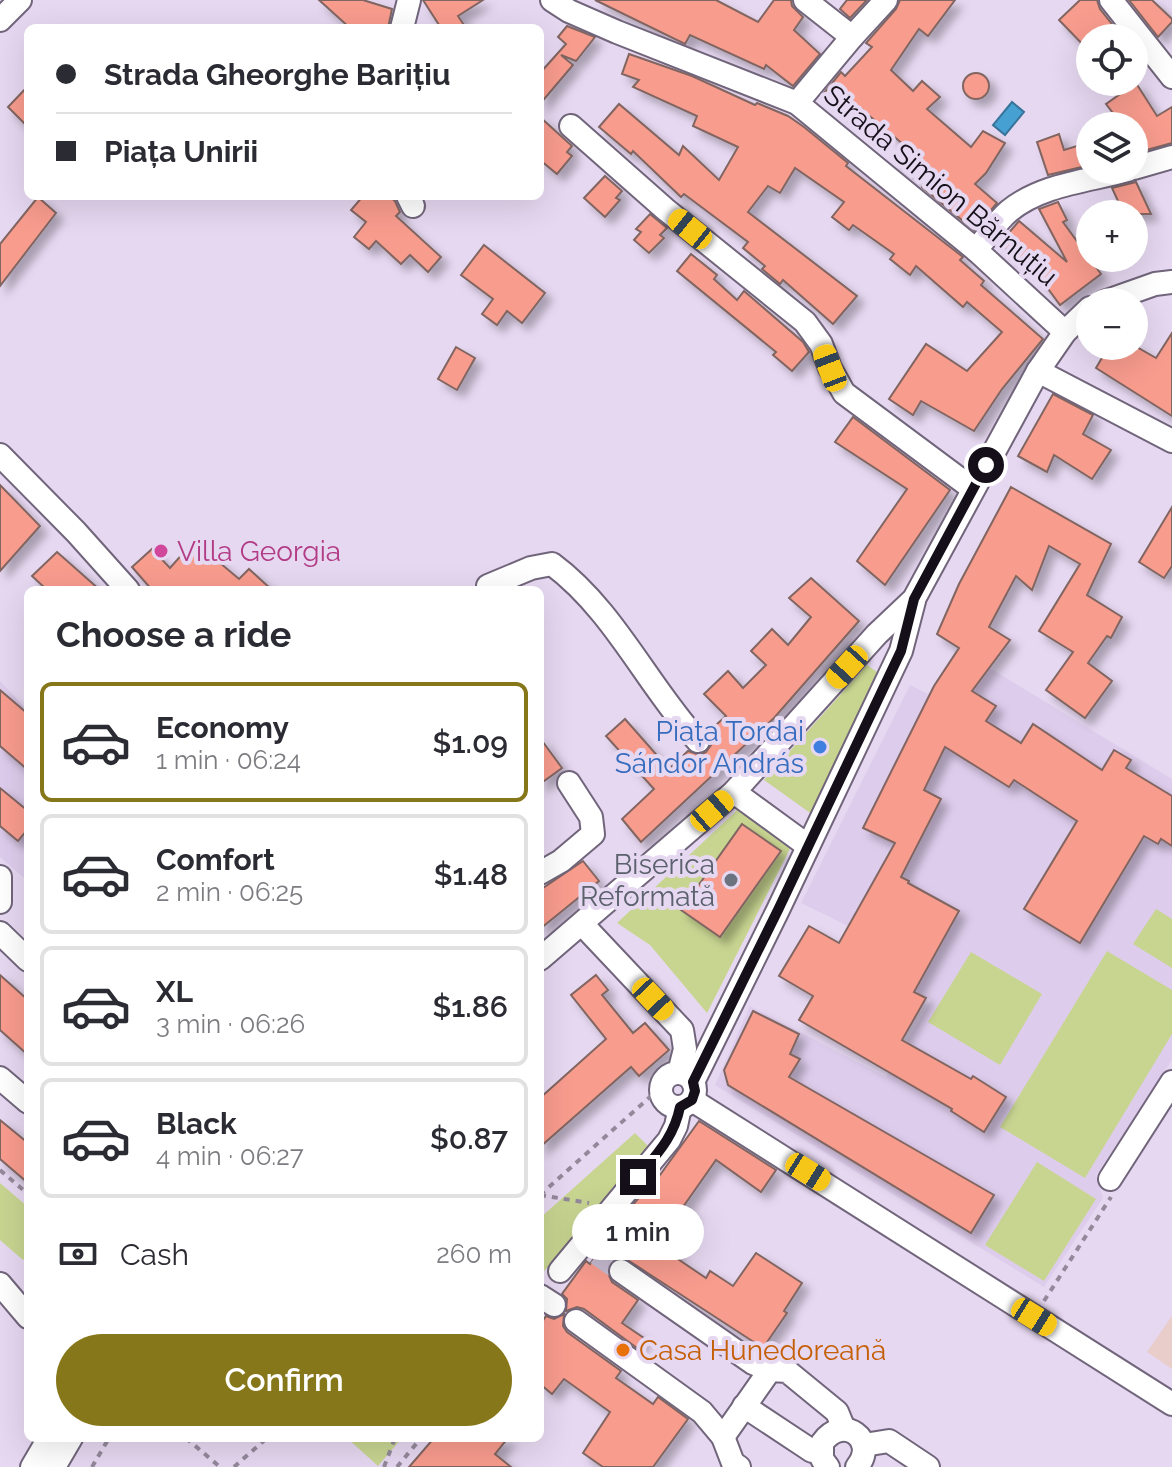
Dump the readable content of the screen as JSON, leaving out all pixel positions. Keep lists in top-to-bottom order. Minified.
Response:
{"streets":{"street":["Strada Simion Bărnuțiu"]},"places":["Villa Georgia","Piața Tordai Sándor András","Biserica Reformată","Casa Hunedoreană"],"page":{"map_buttons":["+","−"],"banner":["Strada Gheorghe Barițiu","Piața Unirii"],"heading":"Choose a ride","list":[{"name":"Economy","note":"1 min · 06:24","value":"$1.09"},{"name":"Comfort","note":"2 min · 06:25","value":"$1.48"},{"name":"XL","note":"3 min · 06:26","value":"$1.86"},{"name":"Black","note":"4 min · 06:27","value":"$0.87"}],"bubble":"1 min","pay":["Cash","260 m"],"buttons":"Confirm"}}
